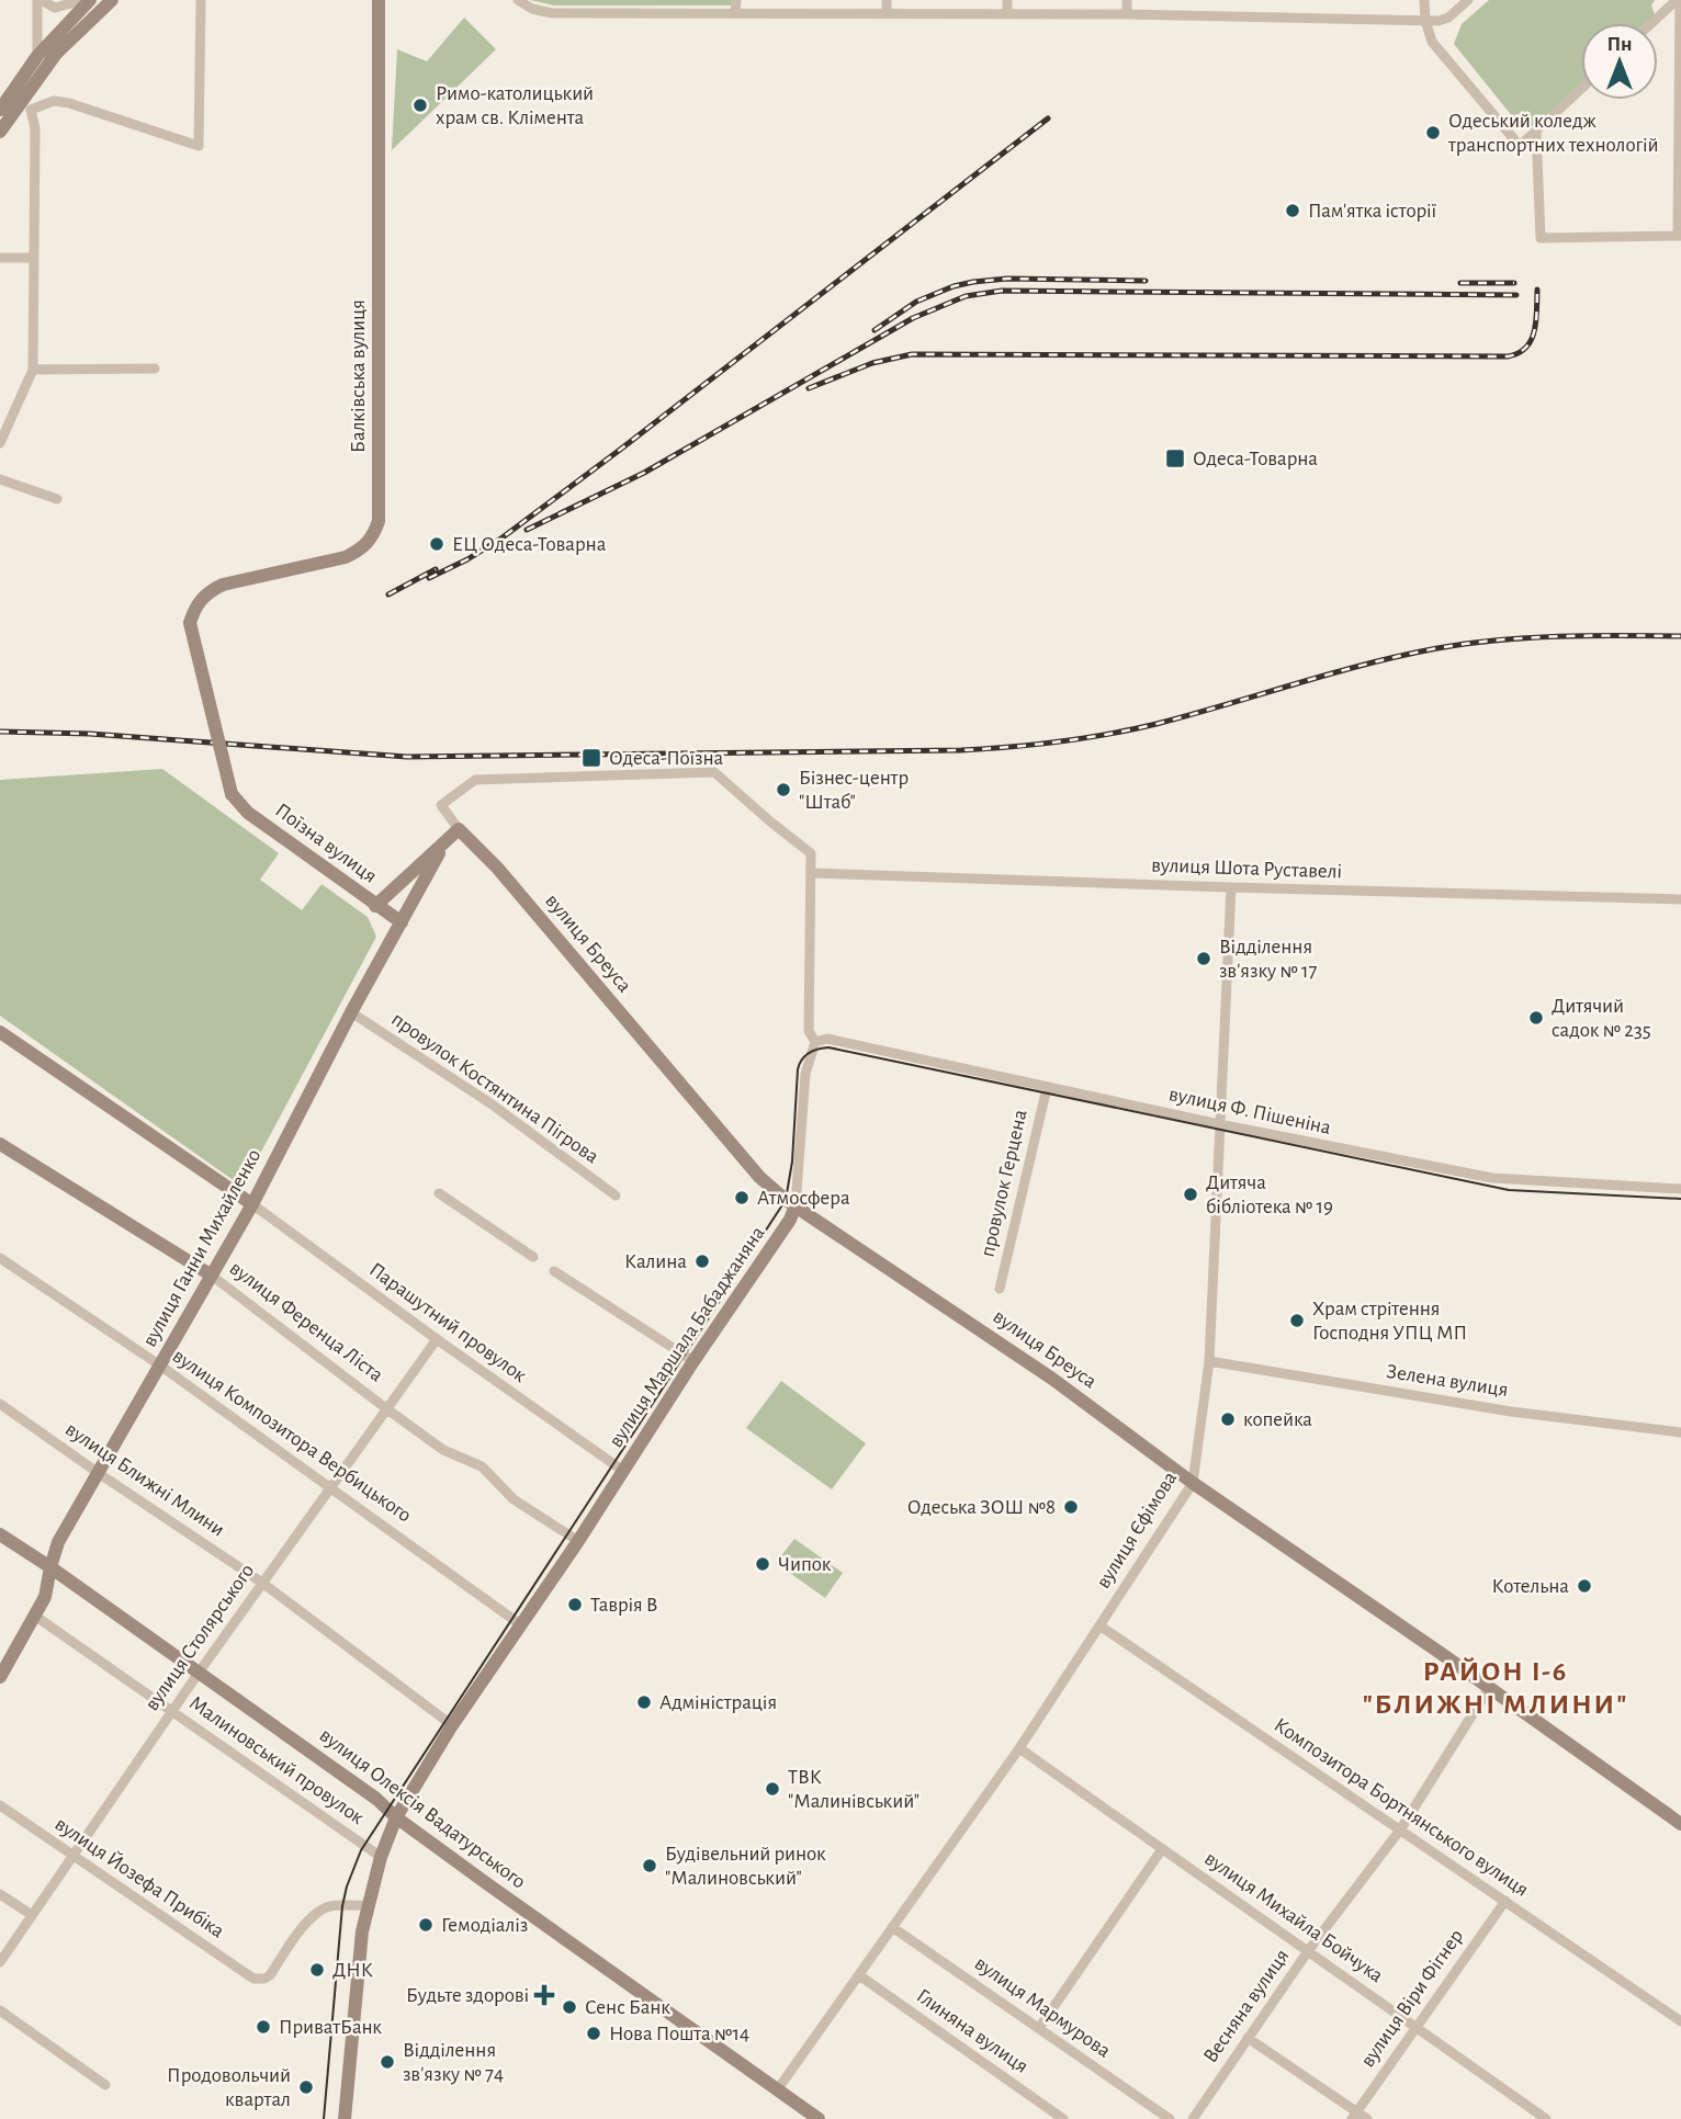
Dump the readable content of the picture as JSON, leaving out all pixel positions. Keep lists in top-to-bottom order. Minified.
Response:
{"streets":{"street":["Балківська вулиця","Поїзна вулиця","вулиця Шота Руставелі","вулиця Бреуса","провулок Костянтина Пігрова","вулиця Ф. Пішеніна","провулок Герцена","вулиця Ганни Михайленко","вулиця Ференца Ліста","Парашутний провулок","вулиця Маршала Бабаджаняна","Зелена вулиця","вулиця Композитора Вербицького","вулиця Ближні Млини","вулиця Єфімова","вулиця Столярського","Малиновський провулок","Композитора Бортнянського вулиця","вулиця Олексія Вадатурського","вулиця Йозефа Прибіка","вулиця Михайла Бойчука","вулиця Віри Фігнер","Весняна вулиця","вулиця Мармурова","Глиняна вулиця"]},"crossings":[["Балківська вулиця","Поїзна вулиця"],["Поїзна вулиця","вулиця Ганни Михайленко"],["вулиця Шота Руставелі","вулиця Маршала Бабаджаняна"],["вулиця Шота Руставелі","вулиця Єфімова"],["вулиця Бреуса","вулиця Ганни Михайленко"],["вулиця Бреуса","вулиця Маршала Бабаджаняна"],["вулиця Бреуса","вулиця Єфімова"],["вулиця Бреуса","Весняна вулиця"],["провулок Костянтина Пігрова","вулиця Ганни Михайленко"],["вулиця Ф. Пішеніна","провулок Герцена"],["вулиця Ф. Пішеніна","вулиця Маршала Бабаджаняна"],["вулиця Ф. Пішеніна","вулиця Єфімова"],["вулиця Ганни Михайленко","вулиця Ференца Ліста"],["вулиця Ганни Михайленко","Парашутний провулок"],["вулиця Ганни Михайленко","вулиця Маршала Бабаджаняна"],["вулиця Ганни Михайленко","вулиця Композитора Вербицького"],["вулиця Ганни Михайленко","вулиця Ближні Млини"],["вулиця Ганни Михайленко","Малиновський провулок"],["вулиця Ганни Михайленко","вулиця Олексія Вадатурського"],["вулиця Ференца Ліста","вулиця Маршала Бабаджаняна"],["вулиця Ференца Ліста","вулиця Столярського"],["Парашутний провулок","вулиця Маршала Бабаджаняна"],["Парашутний провулок","вулиця Столярського"],["вулиця Маршала Бабаджаняна","вулиця Композитора Вербицького"],["вулиця Маршала Бабаджаняна","вулиця Ближні Млини"],["вулиця Маршала Бабаджаняна","Малиновський провулок"],["вулиця Маршала Бабаджаняна","вулиця Олексія Вадатурського"],["вулиця Маршала Бабаджаняна","вулиця Йозефа Прибіка"],["Зелена вулиця","вулиця Єфімова"],["вулиця Композитора Вербицького","вулиця Столярського"],["вулиця Ближні Млини","вулиця Столярського"],["вулиця Єфімова","Композитора Бортнянського вулиця"],["вулиця Єфімова","вулиця Олексія Вадатурського"],["вулиця Єфімова","вулиця Михайла Бойчука"],["вулиця Єфімова","вулиця Мармурова"],["вулиця Єфімова","Глиняна вулиця"],["вулиця Столярського","Малиновський провулок"],["вулиця Столярського","вулиця Олексія Вадатурського"],["вулиця Столярського","вулиця Йозефа Прибіка"],["Композитора Бортнянського вулиця","вулиця Віри Фігнер"],["Композитора Бортнянського вулиця","Весняна вулиця"],["вулиця Михайла Бойчука","вулиця Віри Фігнер"],["вулиця Михайла Бойчука","Весняна вулиця"]],"districts":["РАЙОН І-6 \"БЛИЖНІ МЛИНИ\""],"places":{"other":["Римо-католицький храм св. Клімента","Одеський коледж транспортних технологій","Пам'ятка історії","ЕЦ Одеса-Товарна","Бізнес-центр \"Штаб\"","Відділення зв'язку № 17","Дитячий садок № 235","Дитяча бібліотека № 19","Атмосфера","Калина","Храм стрітення Господня УПЦ МП","копейка","Одеська ЗОШ №8","Чипок","Котельна","Таврія В","Адміністрація","ТВК \"Малинівський\"","Будівельний ринок \"Малиновський\"","Гемодіаліз","ДНК","Сенс Банк","ПриватБанк","Нова Пошта №14","Відділення зв'язку № 74","Продовольчий квартал"],"transit":["Одеса-Товарна","Одеса-Поїзна"],"health":["Будьте здорові"]},"north":"top"}
